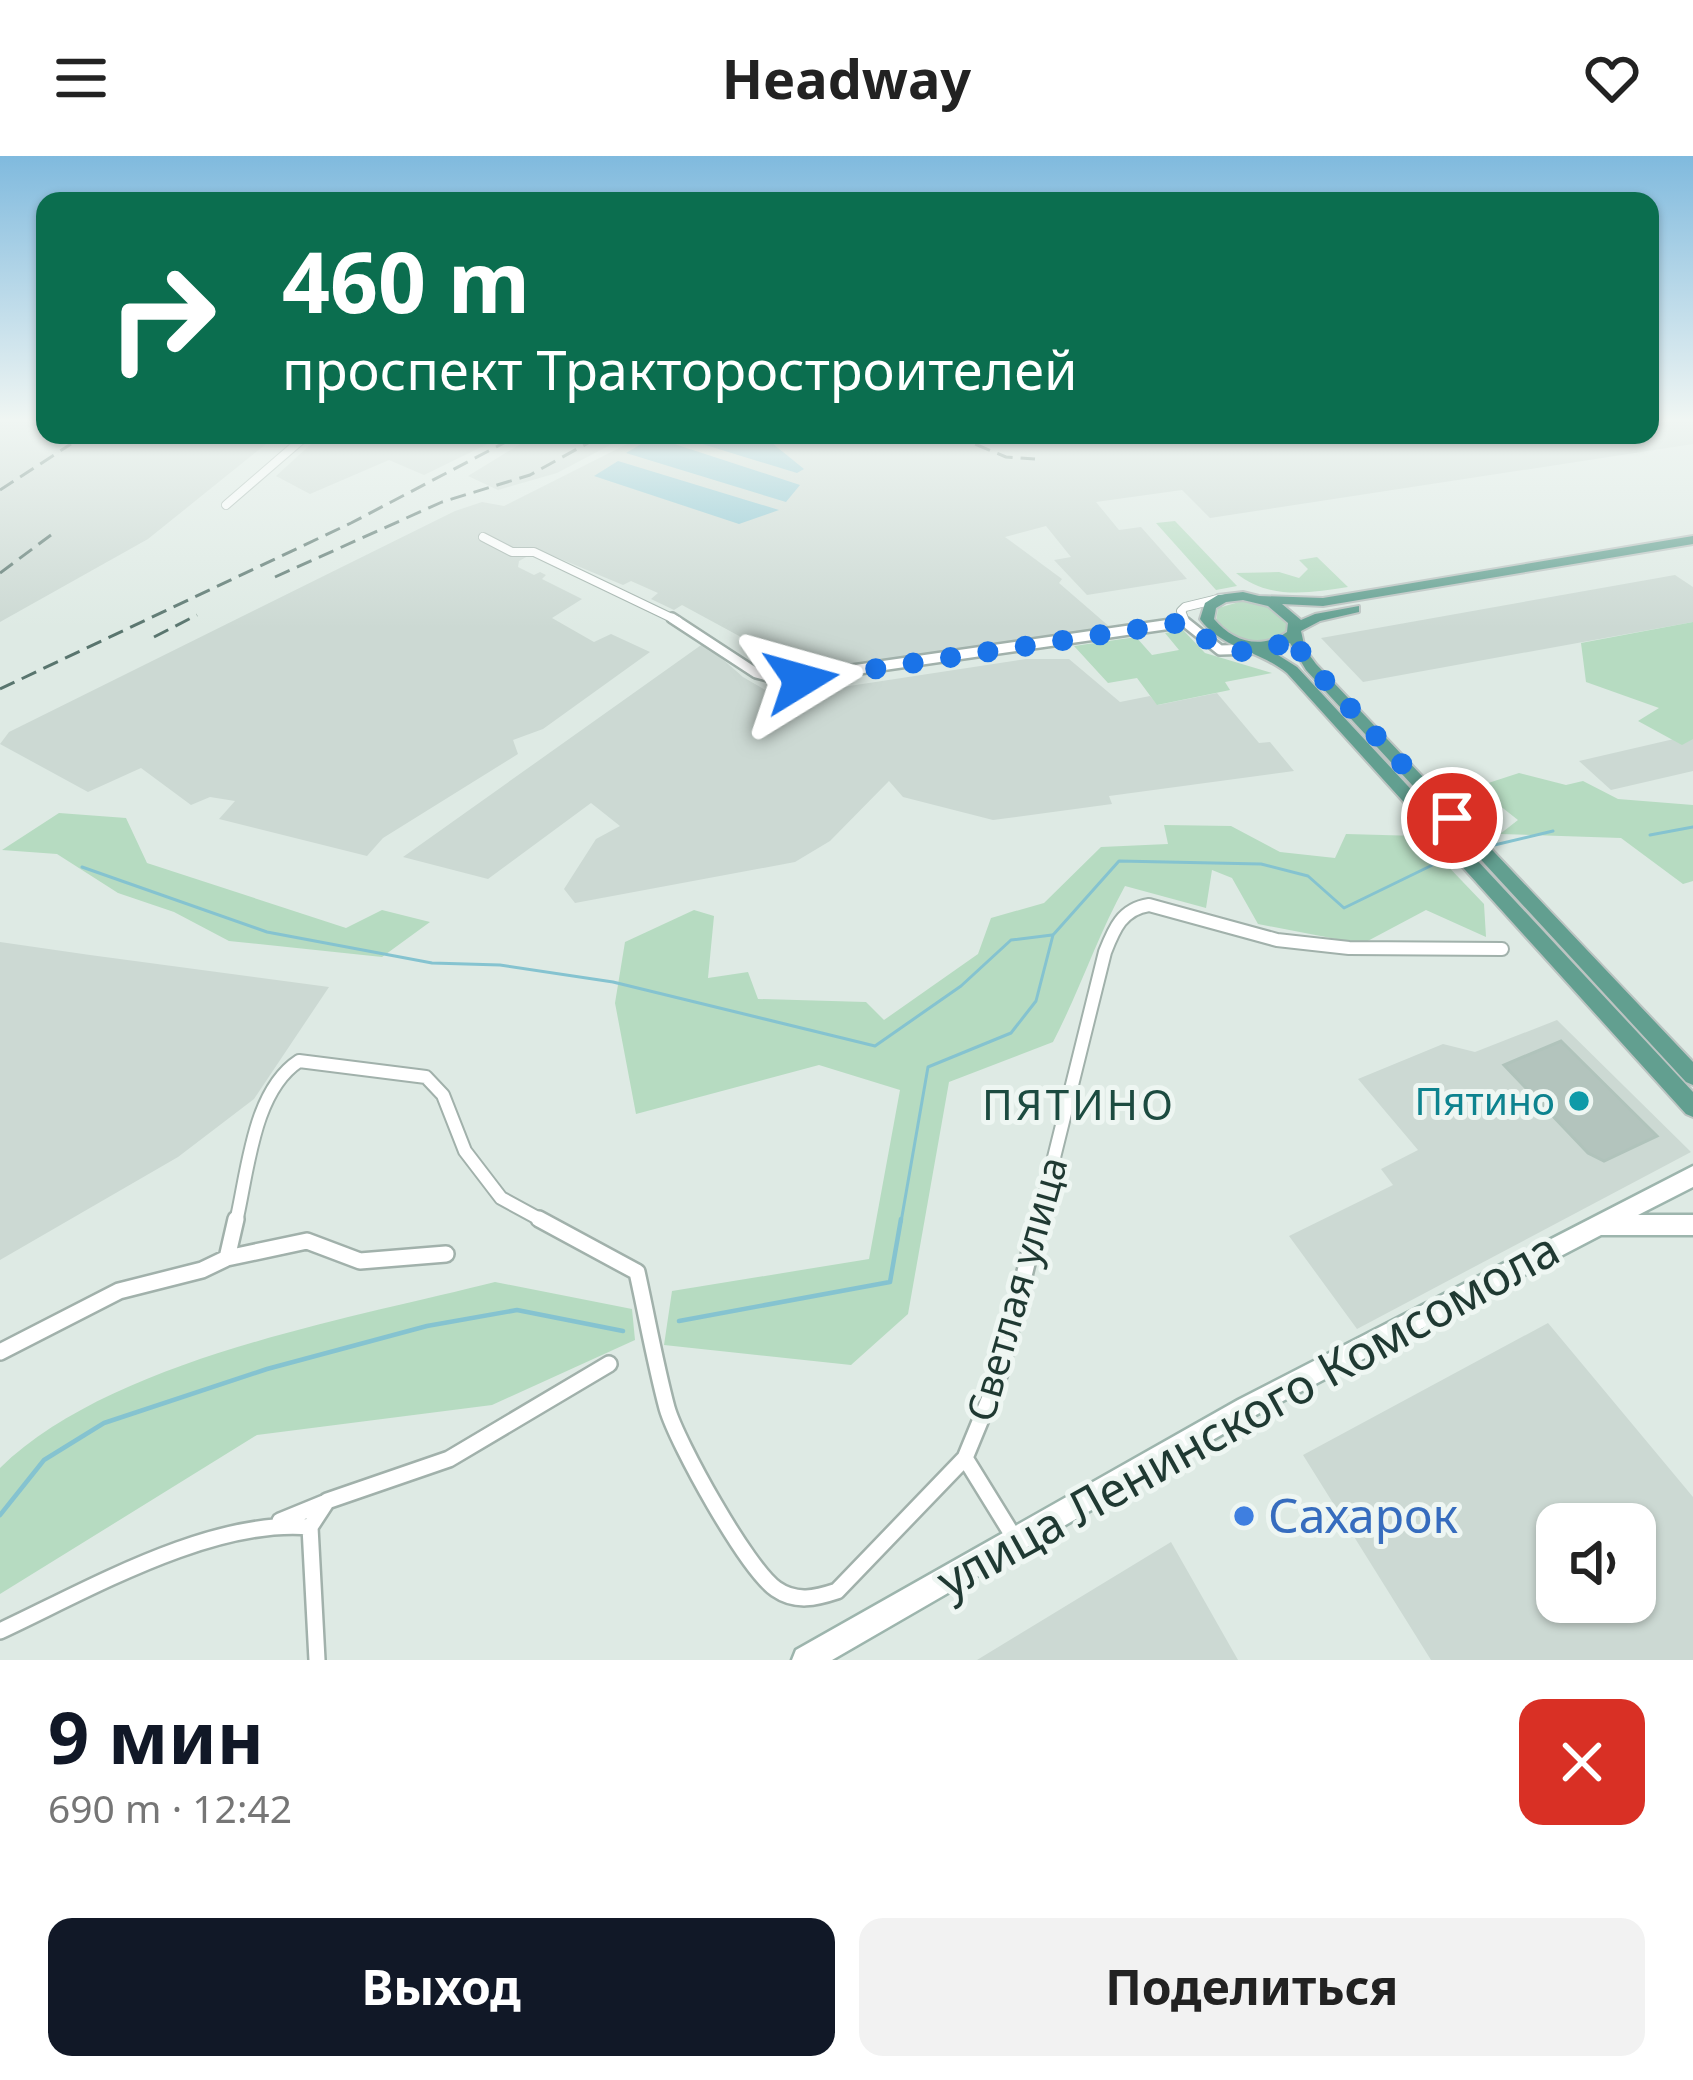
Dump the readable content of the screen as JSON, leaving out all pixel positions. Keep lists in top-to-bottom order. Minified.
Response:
{"streets":{"main road":["улица Ленинского Комсомола"],"street":["Светлая улица"]},"crossings":[["Светлая улица","улица Ленинского Комсомола"]],"districts":["ПЯТИНО"],"places":["Пятино","Сахарок"],"page":{"header":"Headway","turn":["460 m","проспект Тракторостроителей"],"heading":["9 мин","690 m · 12:42"],"buttons":["Выход","Поделиться"]}}
